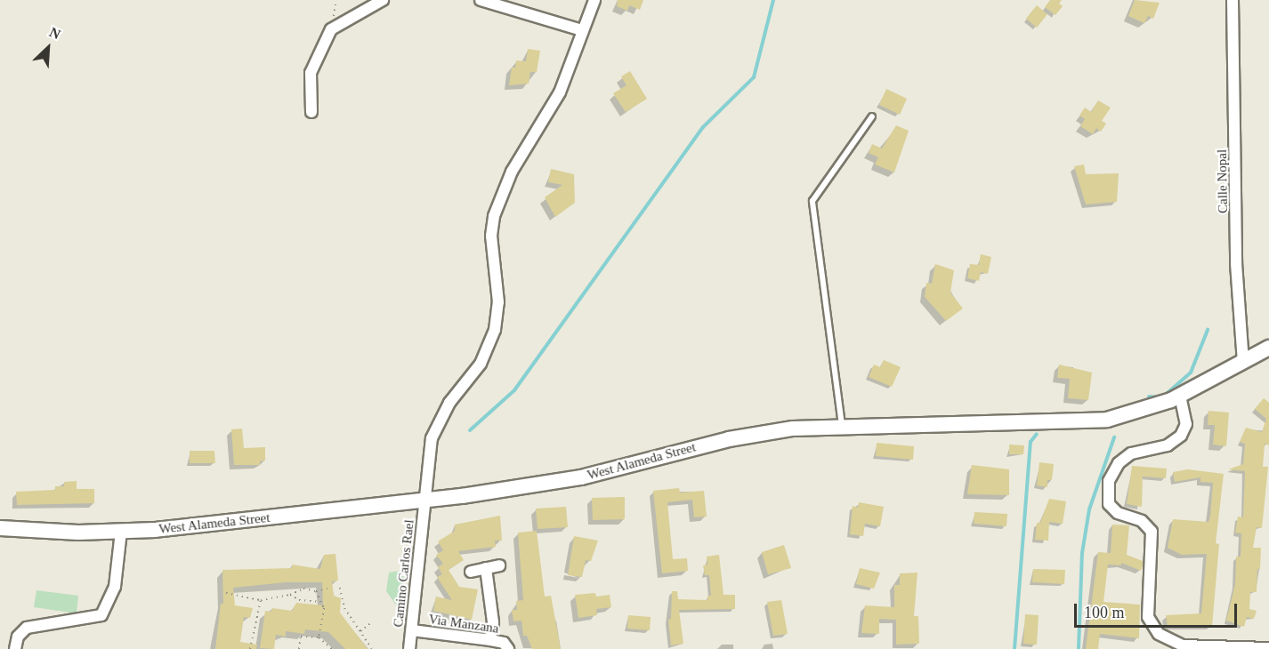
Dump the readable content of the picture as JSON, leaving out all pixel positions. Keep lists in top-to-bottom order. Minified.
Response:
{"streets":{"street":["Calle Nopal","West Alameda Street","Camino Carlos Rael","Via Manzana"]},"crossings":[["Calle Nopal","West Alameda Street"],["West Alameda Street","Camino Carlos Rael"],["Camino Carlos Rael","Via Manzana"]],"scale_bar":"100 m","north":"top right"}
